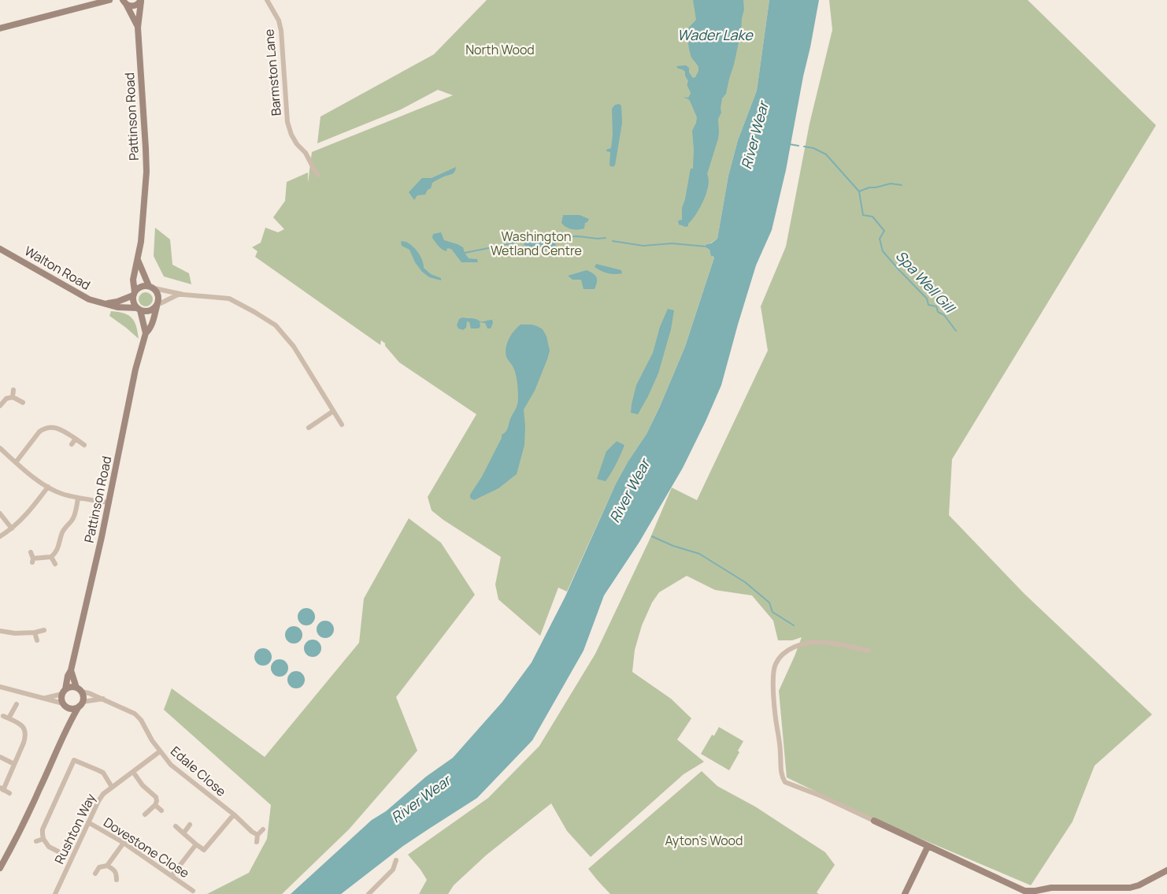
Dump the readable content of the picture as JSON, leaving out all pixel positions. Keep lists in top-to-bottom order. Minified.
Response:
{"streets":{"street":["Barmston Lane","Pattinson Road","Walton Road","Edale Close","Rushton Way","Dovestone Close"]},"crossings":[["Pattinson Road","Walton Road"],["Pattinson Road","Edale Close"],["Edale Close","Rushton Way"],["Rushton Way","Dovestone Close"]],"water":["Wader Lake","River Wear","Spa Well Gill"],"parks":["North Wood","Washington Wetland Centre","Ayton's Wood"]}
